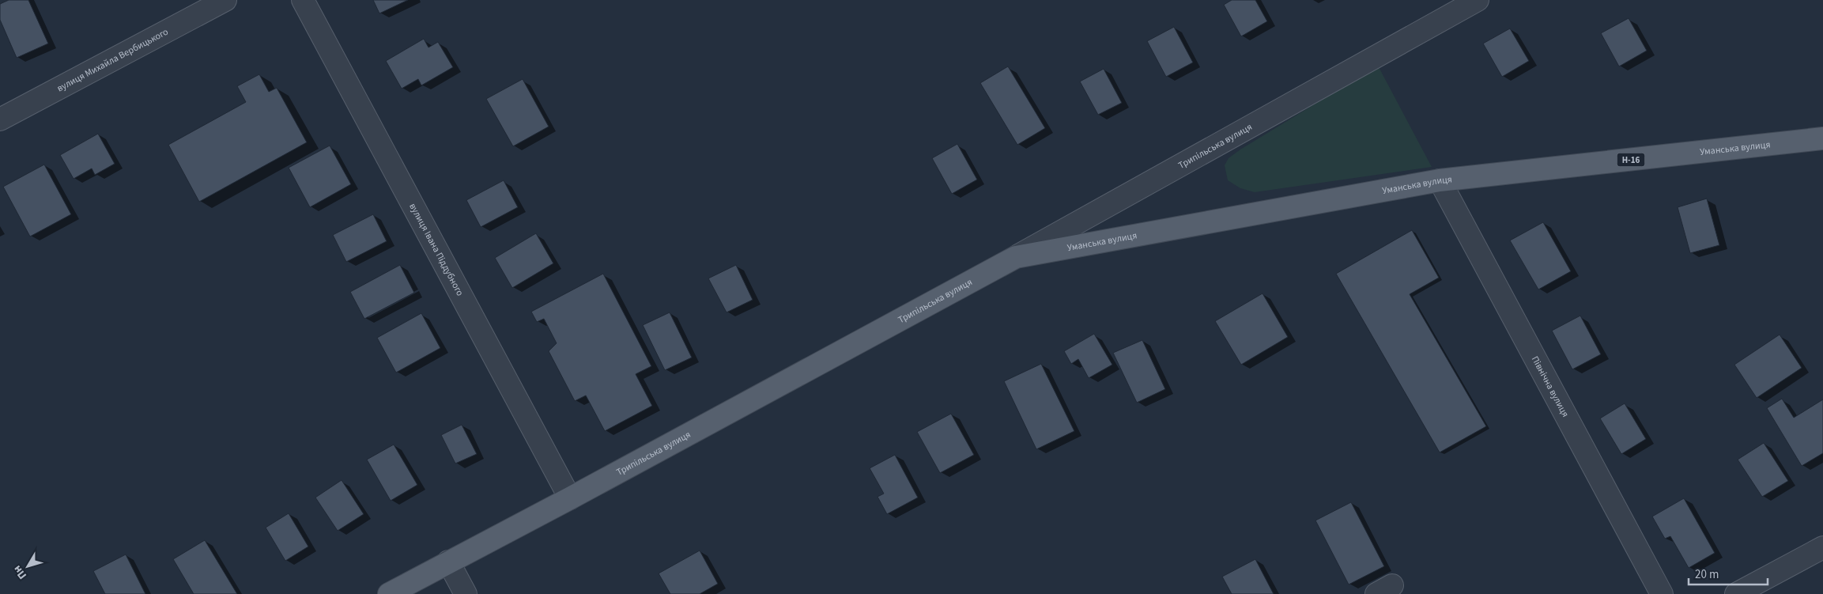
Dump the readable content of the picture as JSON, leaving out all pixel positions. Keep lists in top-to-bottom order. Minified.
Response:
{"streets":{"main road":["Трипільська вулиця","Уманська вулиця","Н-16"],"street":["вулиця Михайла Вербицького","вулиця Івана Піддубного","Північна вулиця"]},"crossings":[["Трипільська вулиця","Уманська вулиця"],["Трипільська вулиця","вулиця Івана Піддубного"],["Уманська вулиця","Північна вулиця"]],"scale_bar":"20 m","north":"bottom left"}
